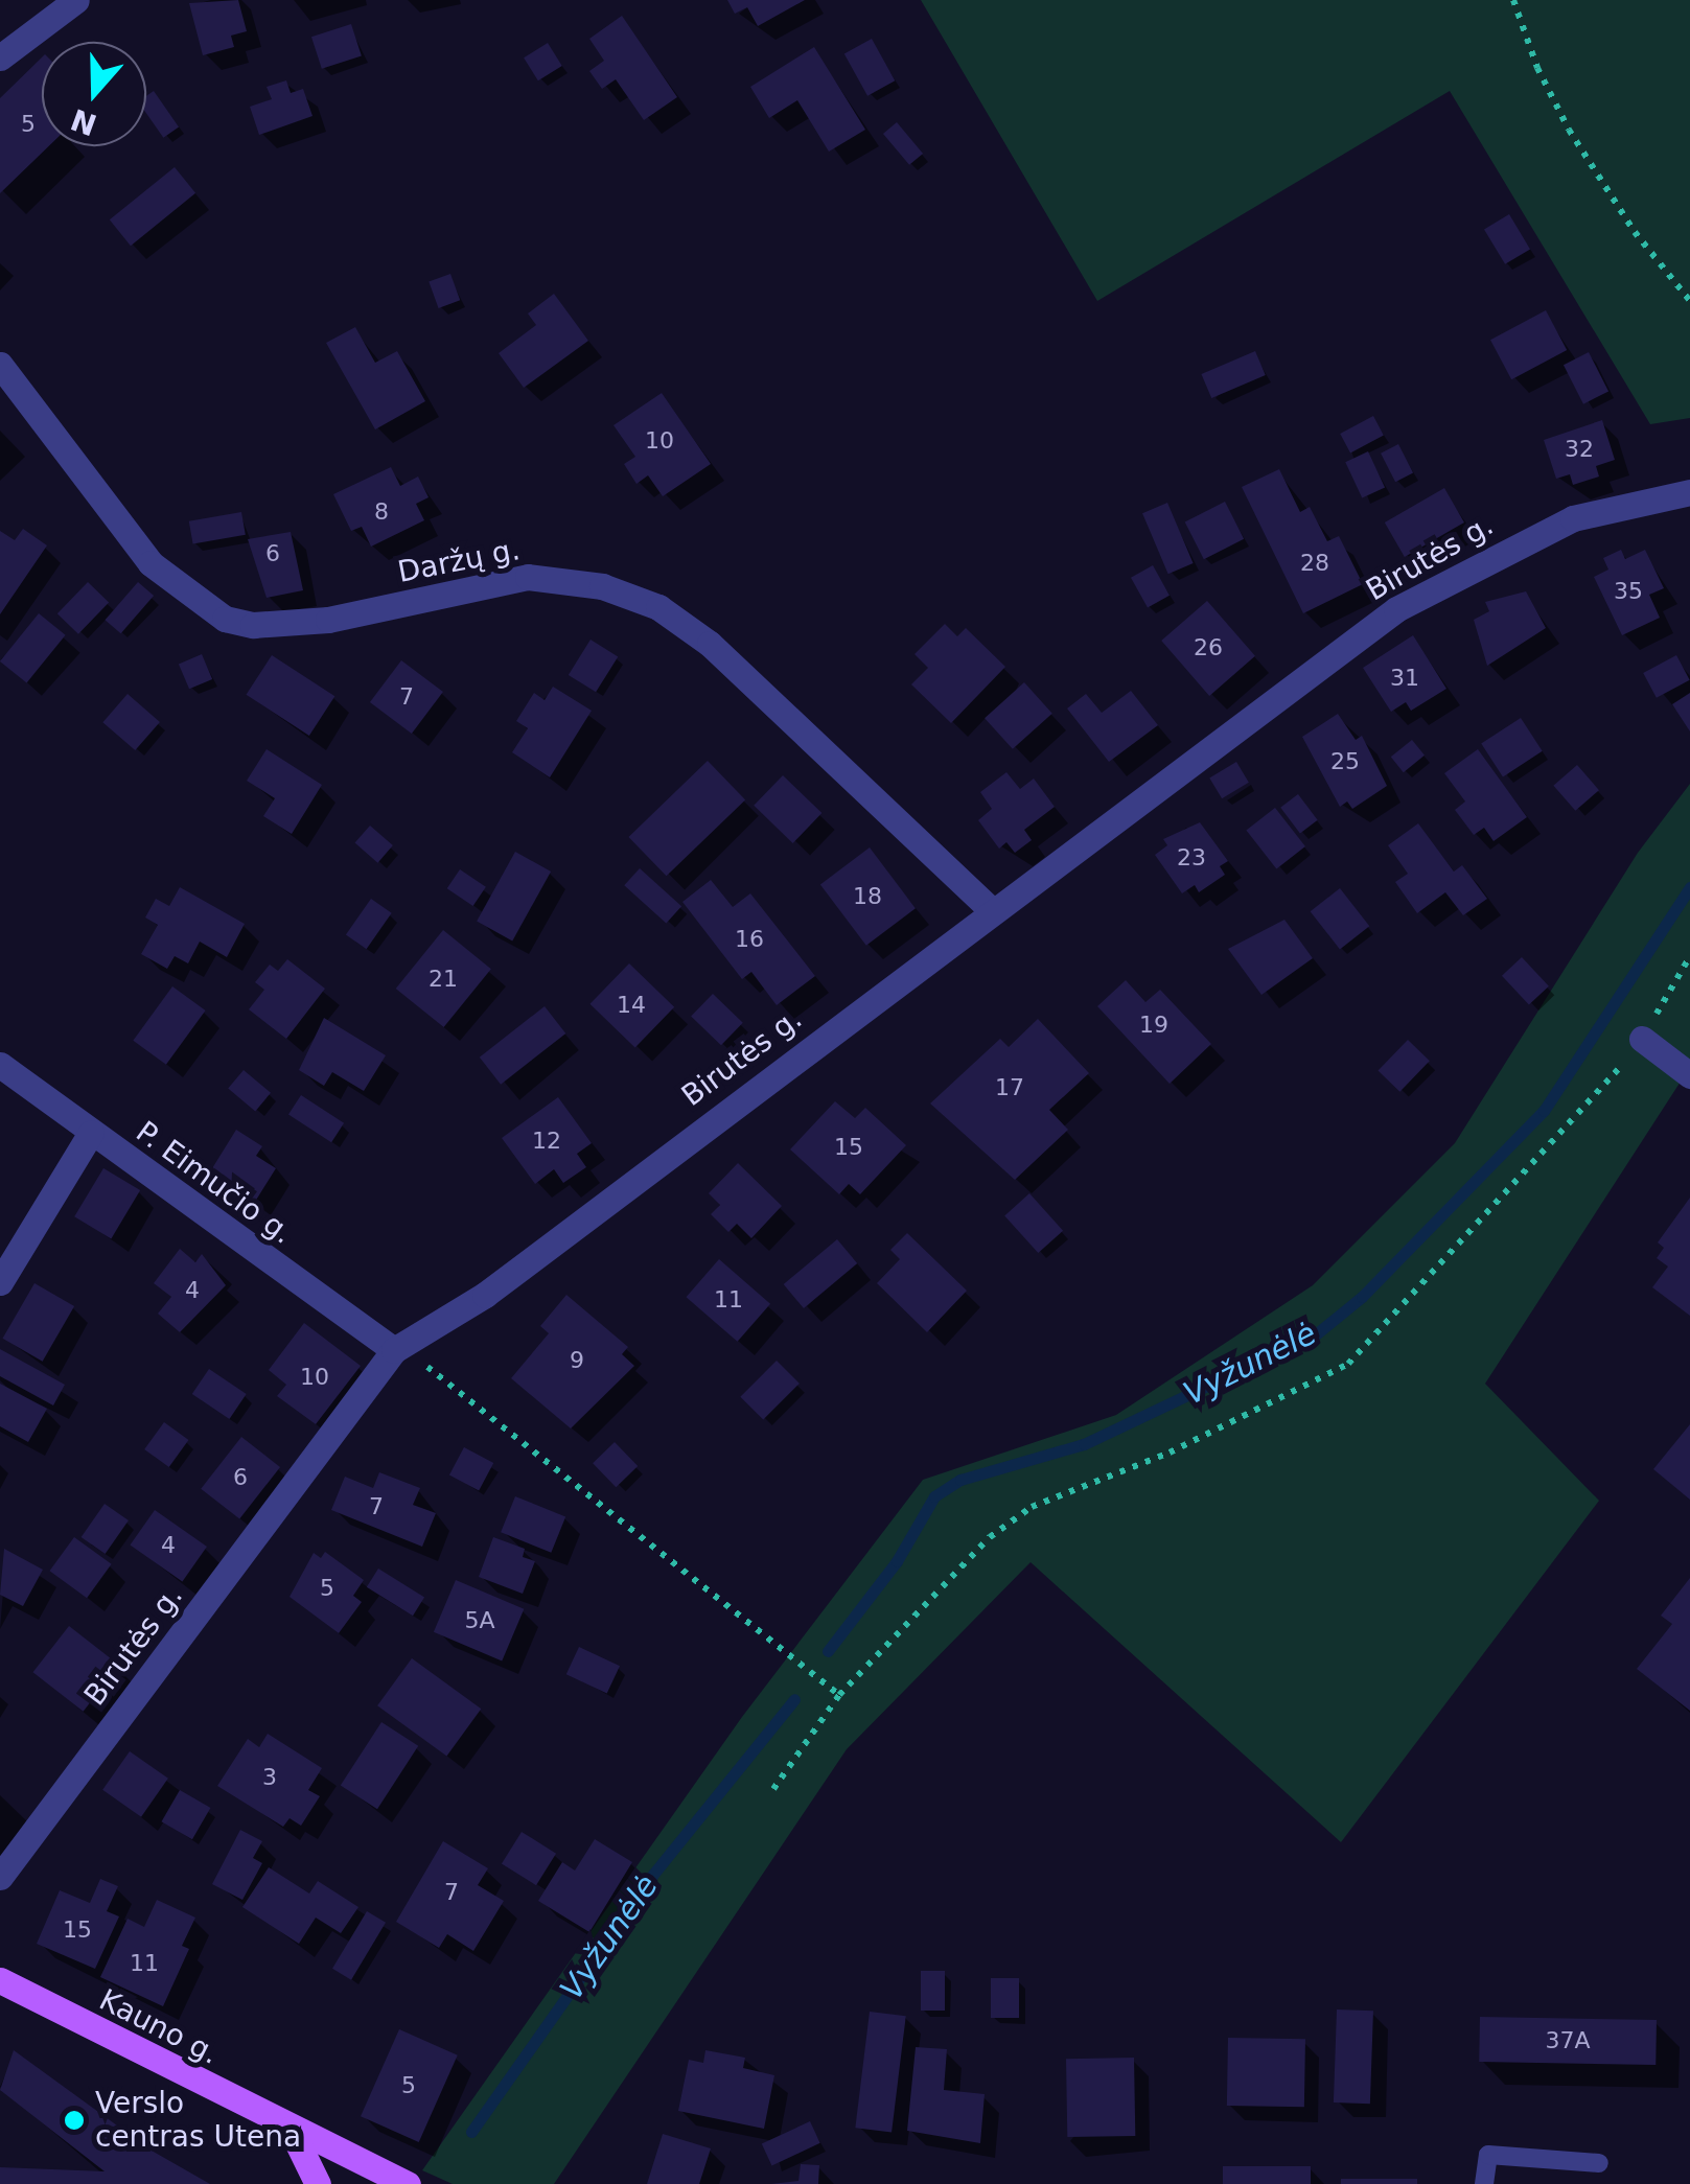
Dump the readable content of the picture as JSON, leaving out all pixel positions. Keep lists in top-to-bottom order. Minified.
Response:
{"streets":{"main road":["Kauno g."],"street":["Birutės g.","Daržų g.","P. Eimučio g."]},"crossings":[["Birutės g.","Daržų g."],["Birutės g.","P. Eimučio g."]],"water":["Vyžunėlė"],"places":["Verslo centras Utena"],"house_numbers":["5","10","32","8","6","28","35","26","31","7","25","23","18","16","21","14","19","17","12","15","4","11","9","10","6","7","4","5","5A","3","7","15","11","37A","5"],"north":"bottom"}
